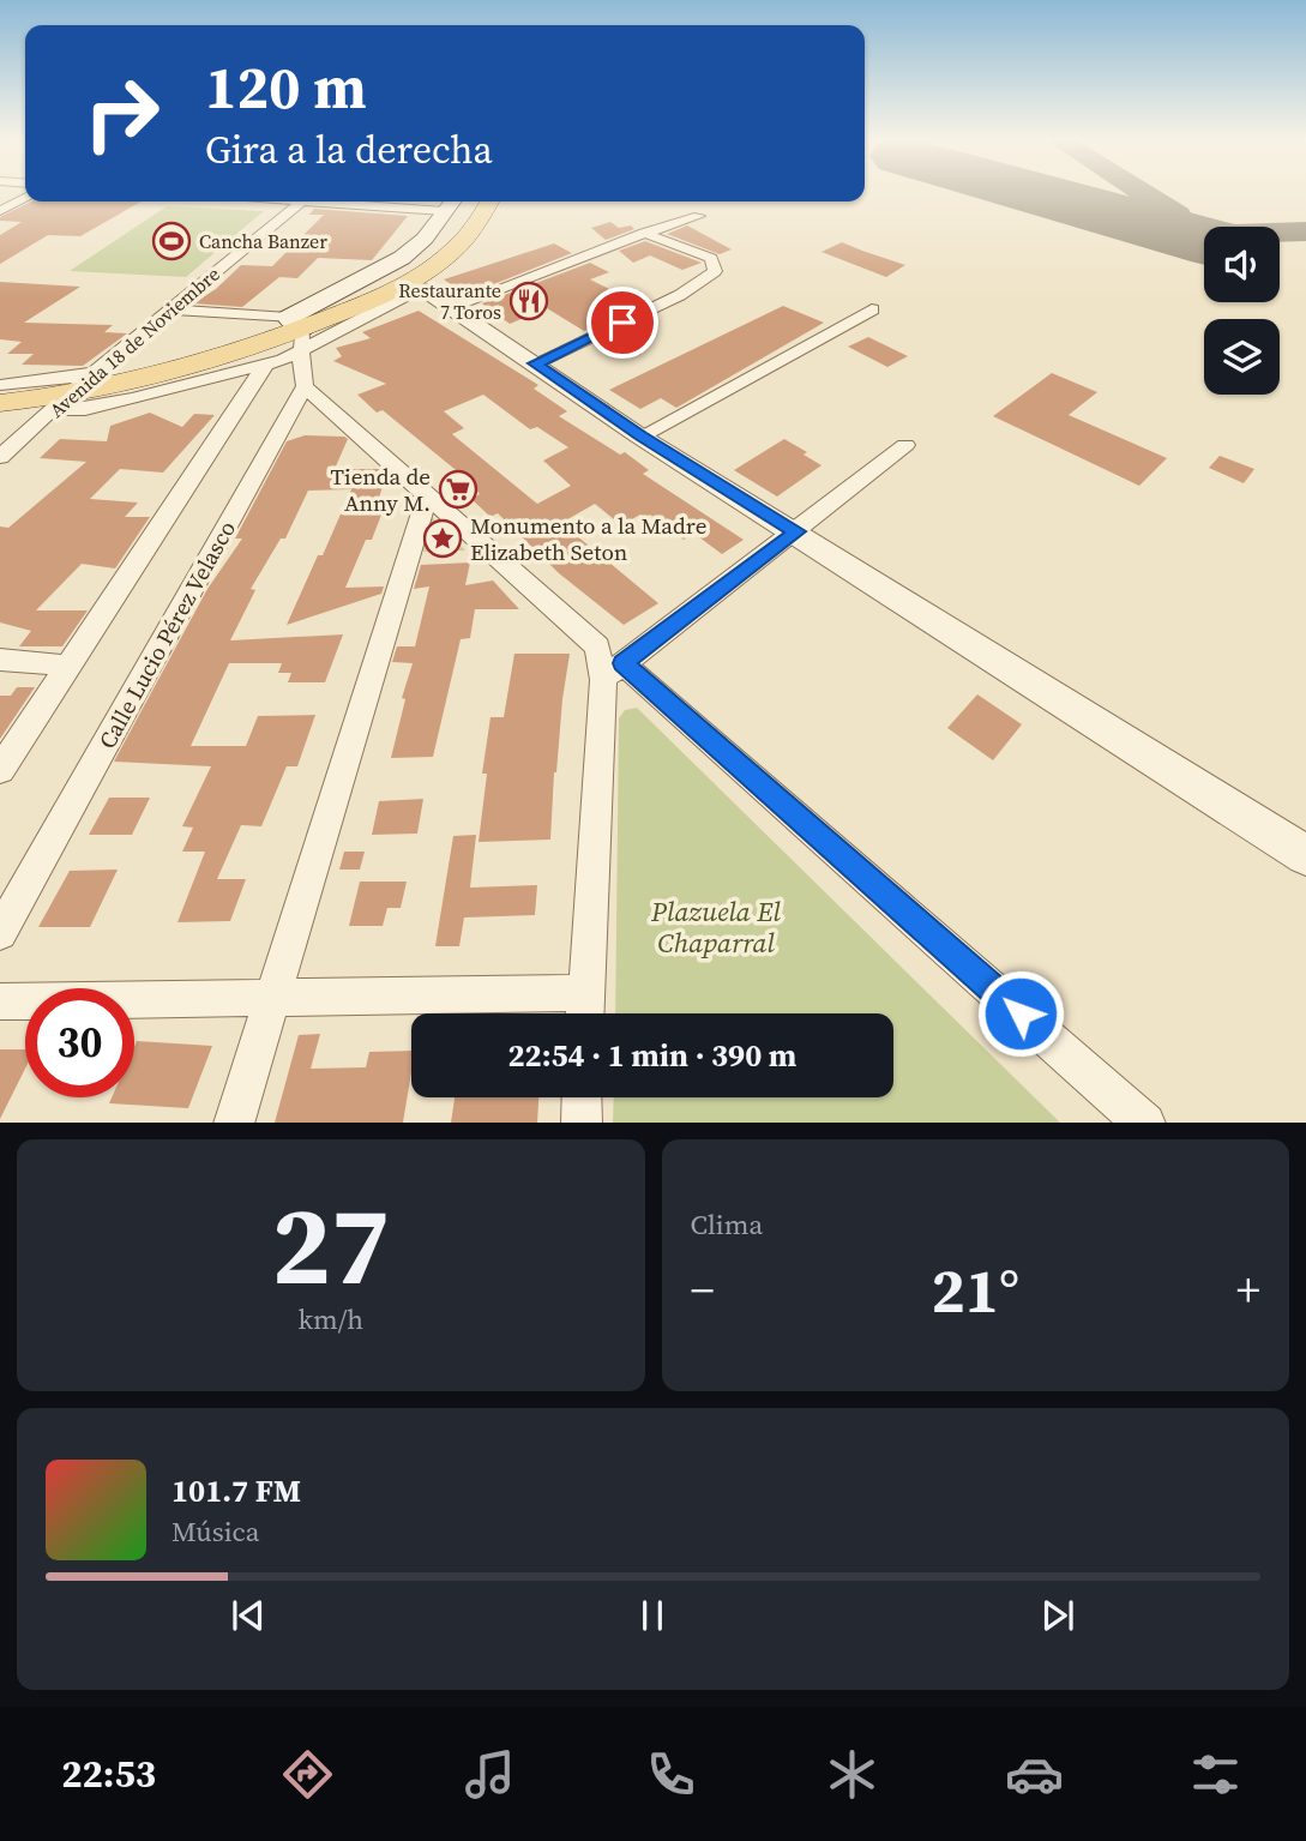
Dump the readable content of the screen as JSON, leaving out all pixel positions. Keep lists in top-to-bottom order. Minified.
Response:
{"streets":{"street":["Avenida 18 de Noviembre","Calle Lucio Pérez Velasco"]},"parks":["Plazuela El Chaparral"],"places":{"sports":["Cancha Banzer"],"restaurant":["Restaurante 7 Toros"],"supermarket":["Tienda de Anny M."],"place":["Monumento a la Madre Elizabeth Seton"]},"page":{"turn":["120 m","Gira a la derecha"],"limit":"30","trip":"22:54 · 1 min · 390 m","tile":[["27","km/h"],"Clima"],"heat":["−","21°","+"],"song":["101.7 FM","Música"],"tabs":"22:53"}}
